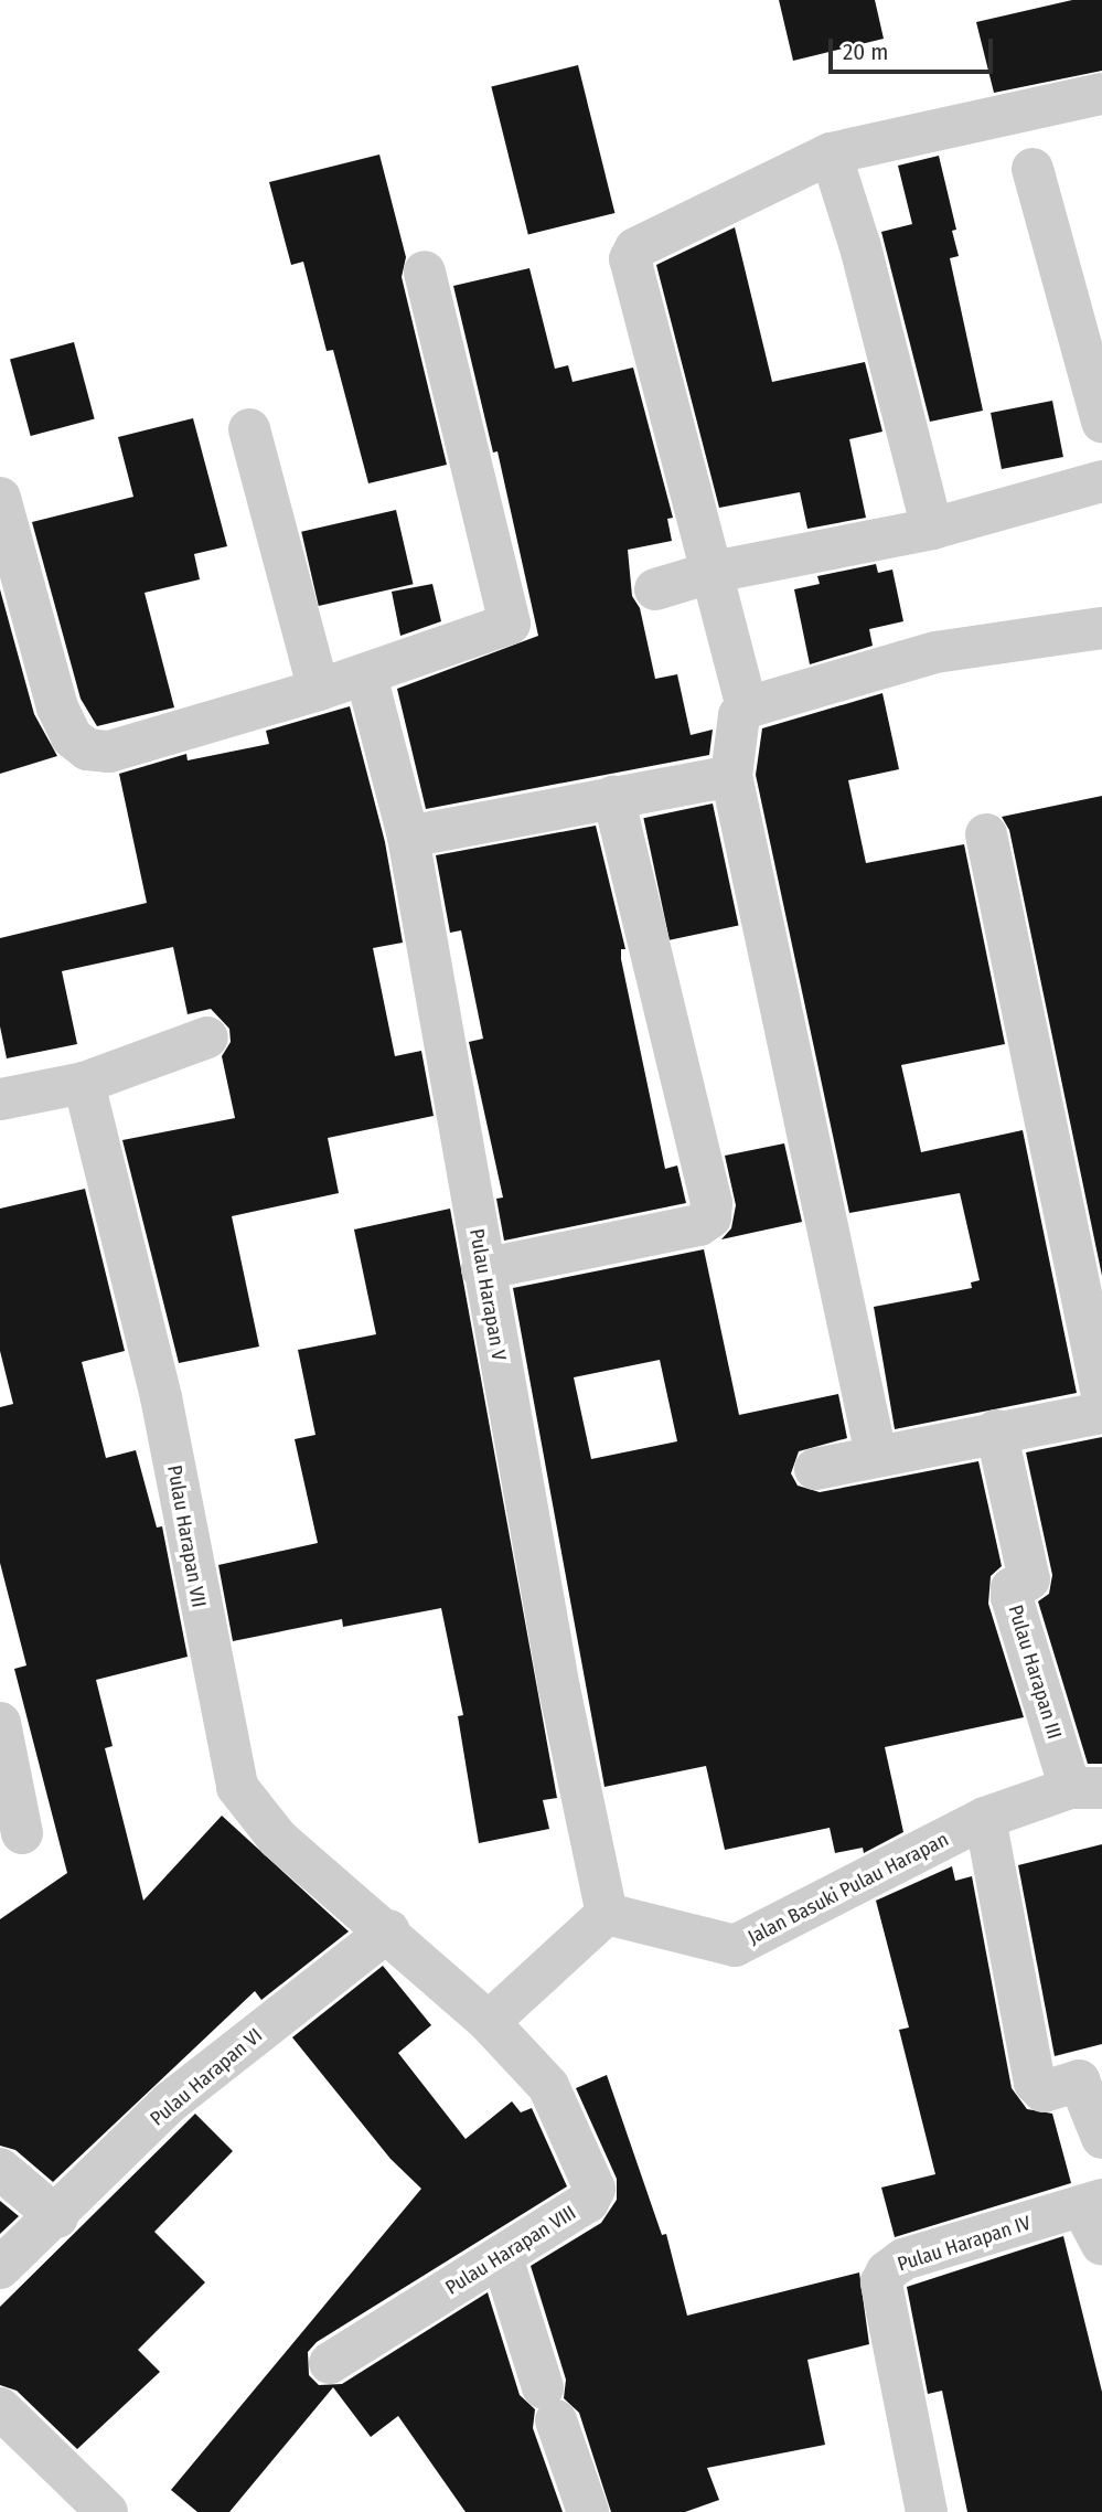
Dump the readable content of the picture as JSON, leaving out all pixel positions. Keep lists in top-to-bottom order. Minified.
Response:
{"streets":{"street":["Pulau Harapan V","Pulau Harapan VII","Pulau Harapan III","Jalan Basuki Pulau Harapan","Pulau Harapan VI","Pulau Harapan IV","Pulau Harapan VIII"]},"crossings":[["Pulau Harapan V","Jalan Basuki Pulau Harapan"],["Pulau Harapan VII","Pulau Harapan VI"],["Pulau Harapan III","Jalan Basuki Pulau Harapan"]],"scale_bar":"20 m"}
